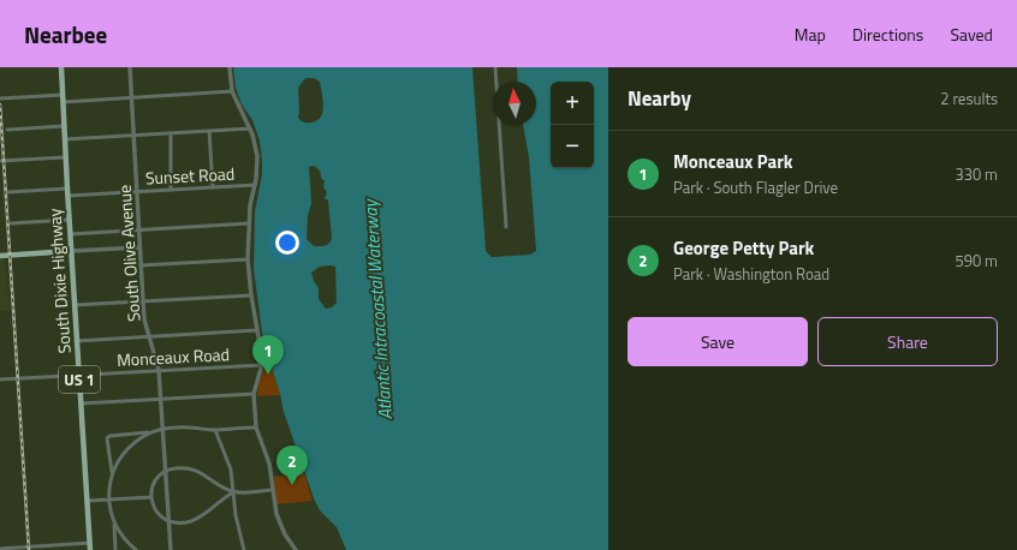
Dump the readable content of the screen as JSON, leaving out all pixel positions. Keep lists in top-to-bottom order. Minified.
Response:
{"streets":{"main road":["South Dixie Highway","US 1"],"street":["Sunset Road","South Olive Avenue","Monceaux Road"]},"crossings":[["Sunset Road","South Olive Avenue"],["Sunset Road","South Dixie Highway"],["South Olive Avenue","Monceaux Road"],["South Dixie Highway","Monceaux Road"]],"water":["Atlantic Intracoastal Waterway"],"north":"top","page":{"header":"Nearbee","nav":["Map","Directions","Saved"],"heading":["Nearby","2 results"],"map_buttons":["+","−"],"list":[{"mark":"1","name":"Monceaux Park","note":"Park · South Flagler Drive","value":"330 m"},{"mark":"2","name":"George Petty Park","note":"Park · Washington Road","value":"590 m"}],"buttons":["Save","Share"],"pins":["1","2"]}}
